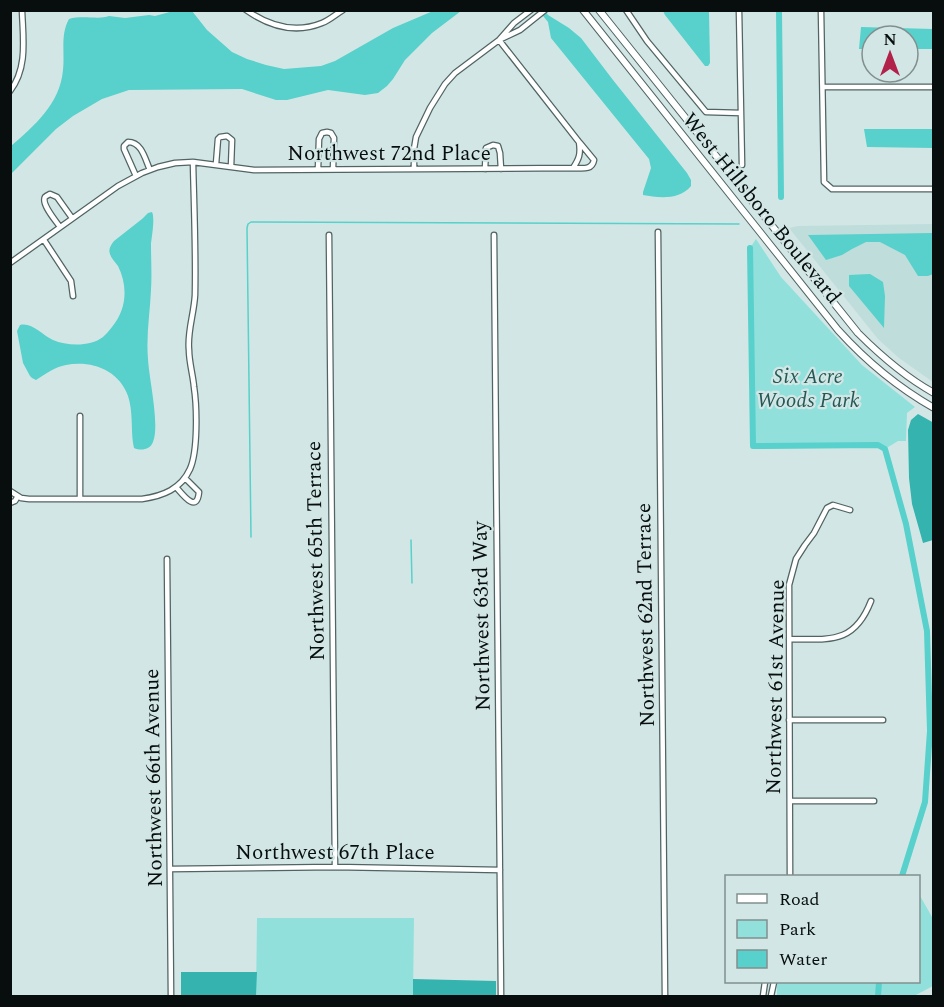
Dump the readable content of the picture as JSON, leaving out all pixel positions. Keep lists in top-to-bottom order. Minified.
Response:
{"streets":{"street":["Northwest 72nd Place","West Hillsboro Boulevard","Northwest 65th Terrace","Northwest 62nd Terrace","Northwest 63rd Way","Northwest 61st Avenue","Northwest 66th Avenue","Northwest 67th Place"]},"crossings":[["Northwest 65th Terrace","Northwest 67th Place"],["Northwest 63rd Way","Northwest 67th Place"],["Northwest 66th Avenue","Northwest 67th Place"]],"parks":["Six Acre Woods Park"],"legend":["Road","Park","Water"],"north":"top"}
